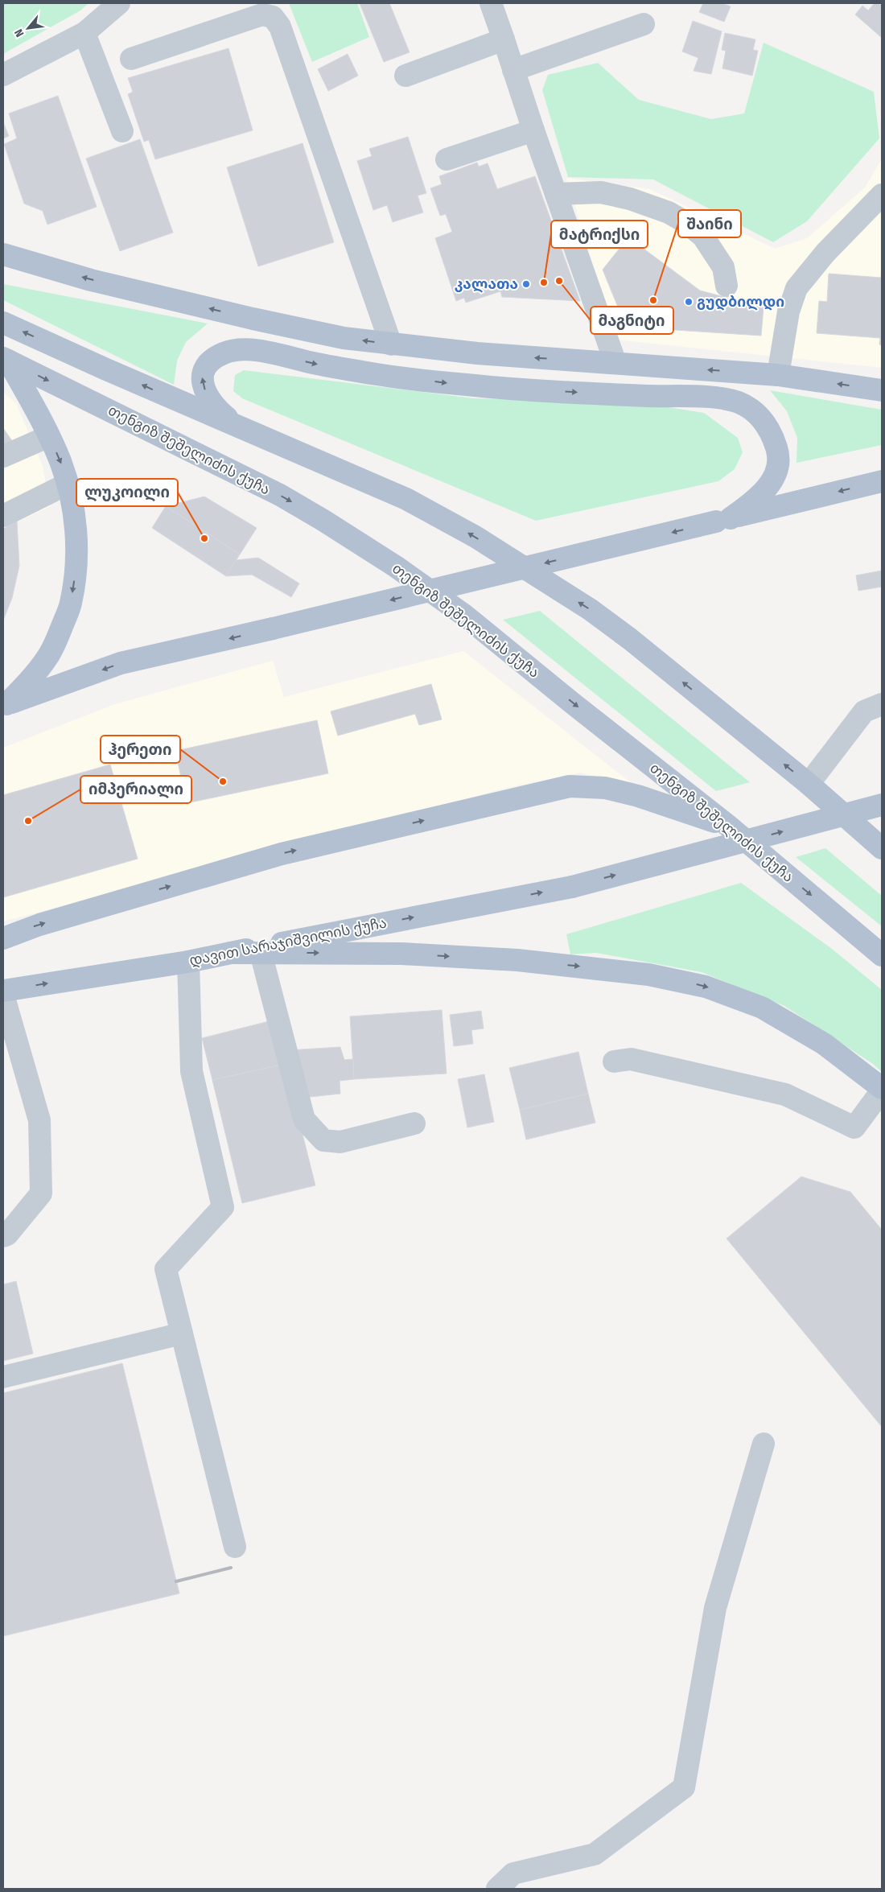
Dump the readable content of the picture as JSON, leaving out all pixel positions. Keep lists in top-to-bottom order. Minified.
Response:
{"streets":{"main road":["თენგიზ შეშელიძის ქუჩა","დავით სარაჯიშვილის ქუჩა"]},"places":["მაგნიტი","მატრიქსი","კალათა","შაინი","გუდბილდი","ლუკოილი","ჰერეთი","იმპერიალი"],"north":"bottom left"}
